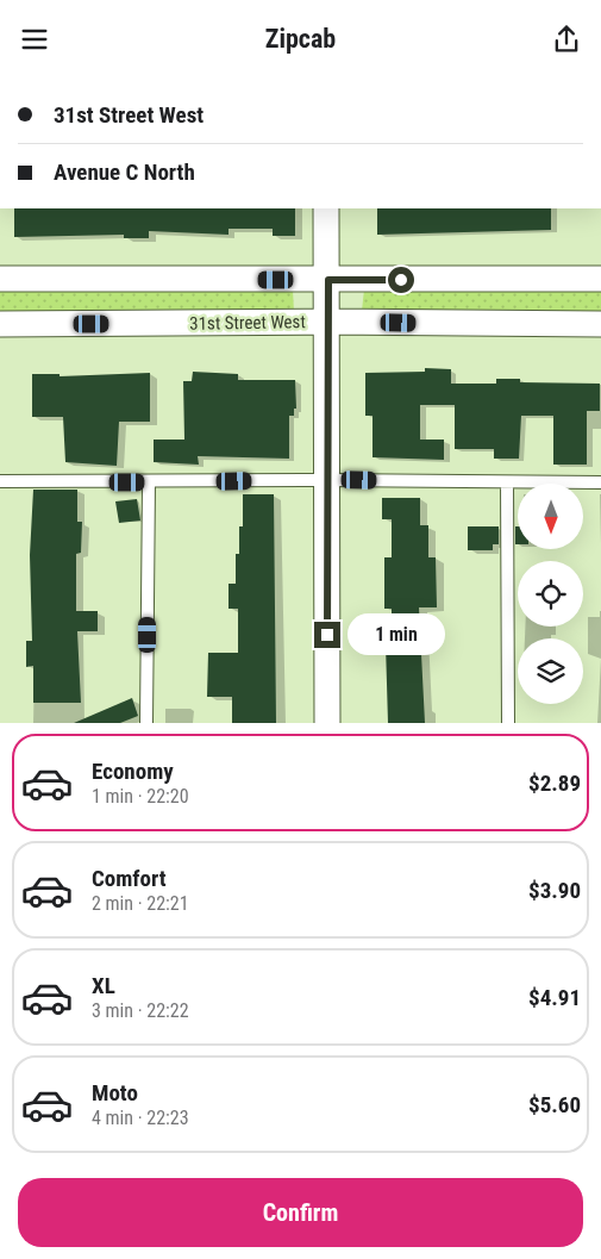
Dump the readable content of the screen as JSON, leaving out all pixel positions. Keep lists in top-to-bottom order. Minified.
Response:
{"streets":{"street":["31st Street West"]},"north":"bottom","page":{"header":"Zipcab","banner":["31st Street West","Avenue C North"],"bubble":"1 min","list":[{"name":"Economy","note":"1 min · 22:20","value":"$2.89"},{"name":"Comfort","note":"2 min · 22:21","value":"$3.90"},{"name":"XL","note":"3 min · 22:22","value":"$4.91"},{"name":"Moto","note":"4 min · 22:23","value":"$5.60"}],"buttons":"Confirm"}}
